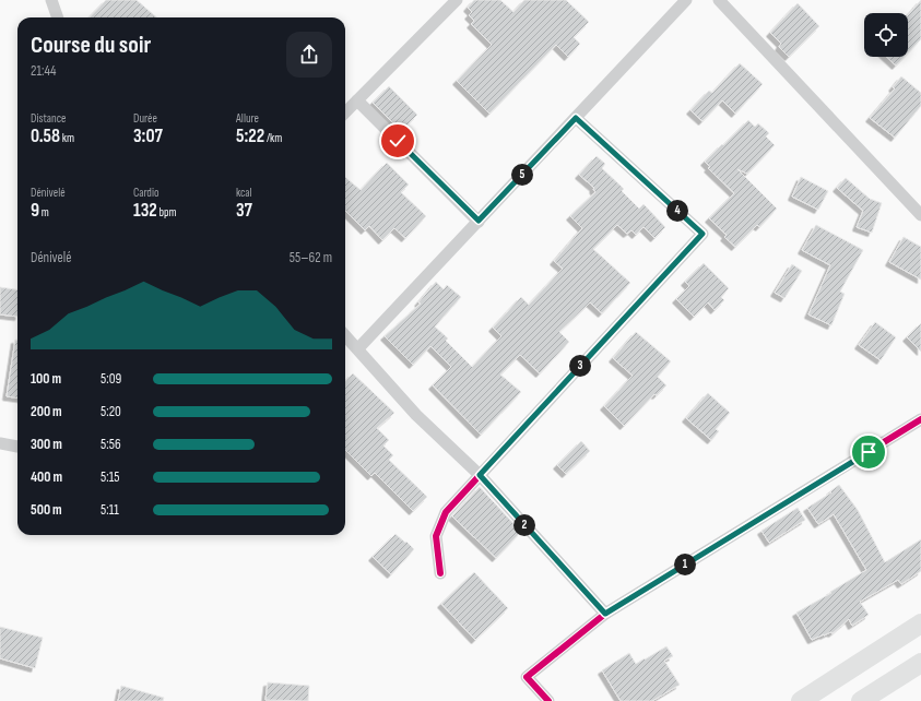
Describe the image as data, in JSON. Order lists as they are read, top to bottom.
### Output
{
  "page": {
    "heading": ["Course du soir", "21:44"],
    "stats": [
      ["Distance", "0.58 km"],
      ["Durée", "3:07"],
      ["Allure", "5:22 /km"],
      ["Dénivelé", "9 m"],
      ["Cardio", "132 bpm"],
      ["kcal", "37"]
    ],
    "pins": [
      "5",
      "4",
      "3",
      "2",
      "1"
    ],
    "chart": ["Dénivelé", "55–62 m"],
    "list": [
      {
        "name": "100 m",
        "note": "5:09"
      },
      {
        "name": "200 m",
        "note": "5:20"
      },
      {
        "name": "300 m",
        "note": "5:56"
      },
      {
        "name": "400 m",
        "note": "5:15"
      },
      {
        "name": "500 m",
        "note": "5:11"
      }
    ]
  }
}
